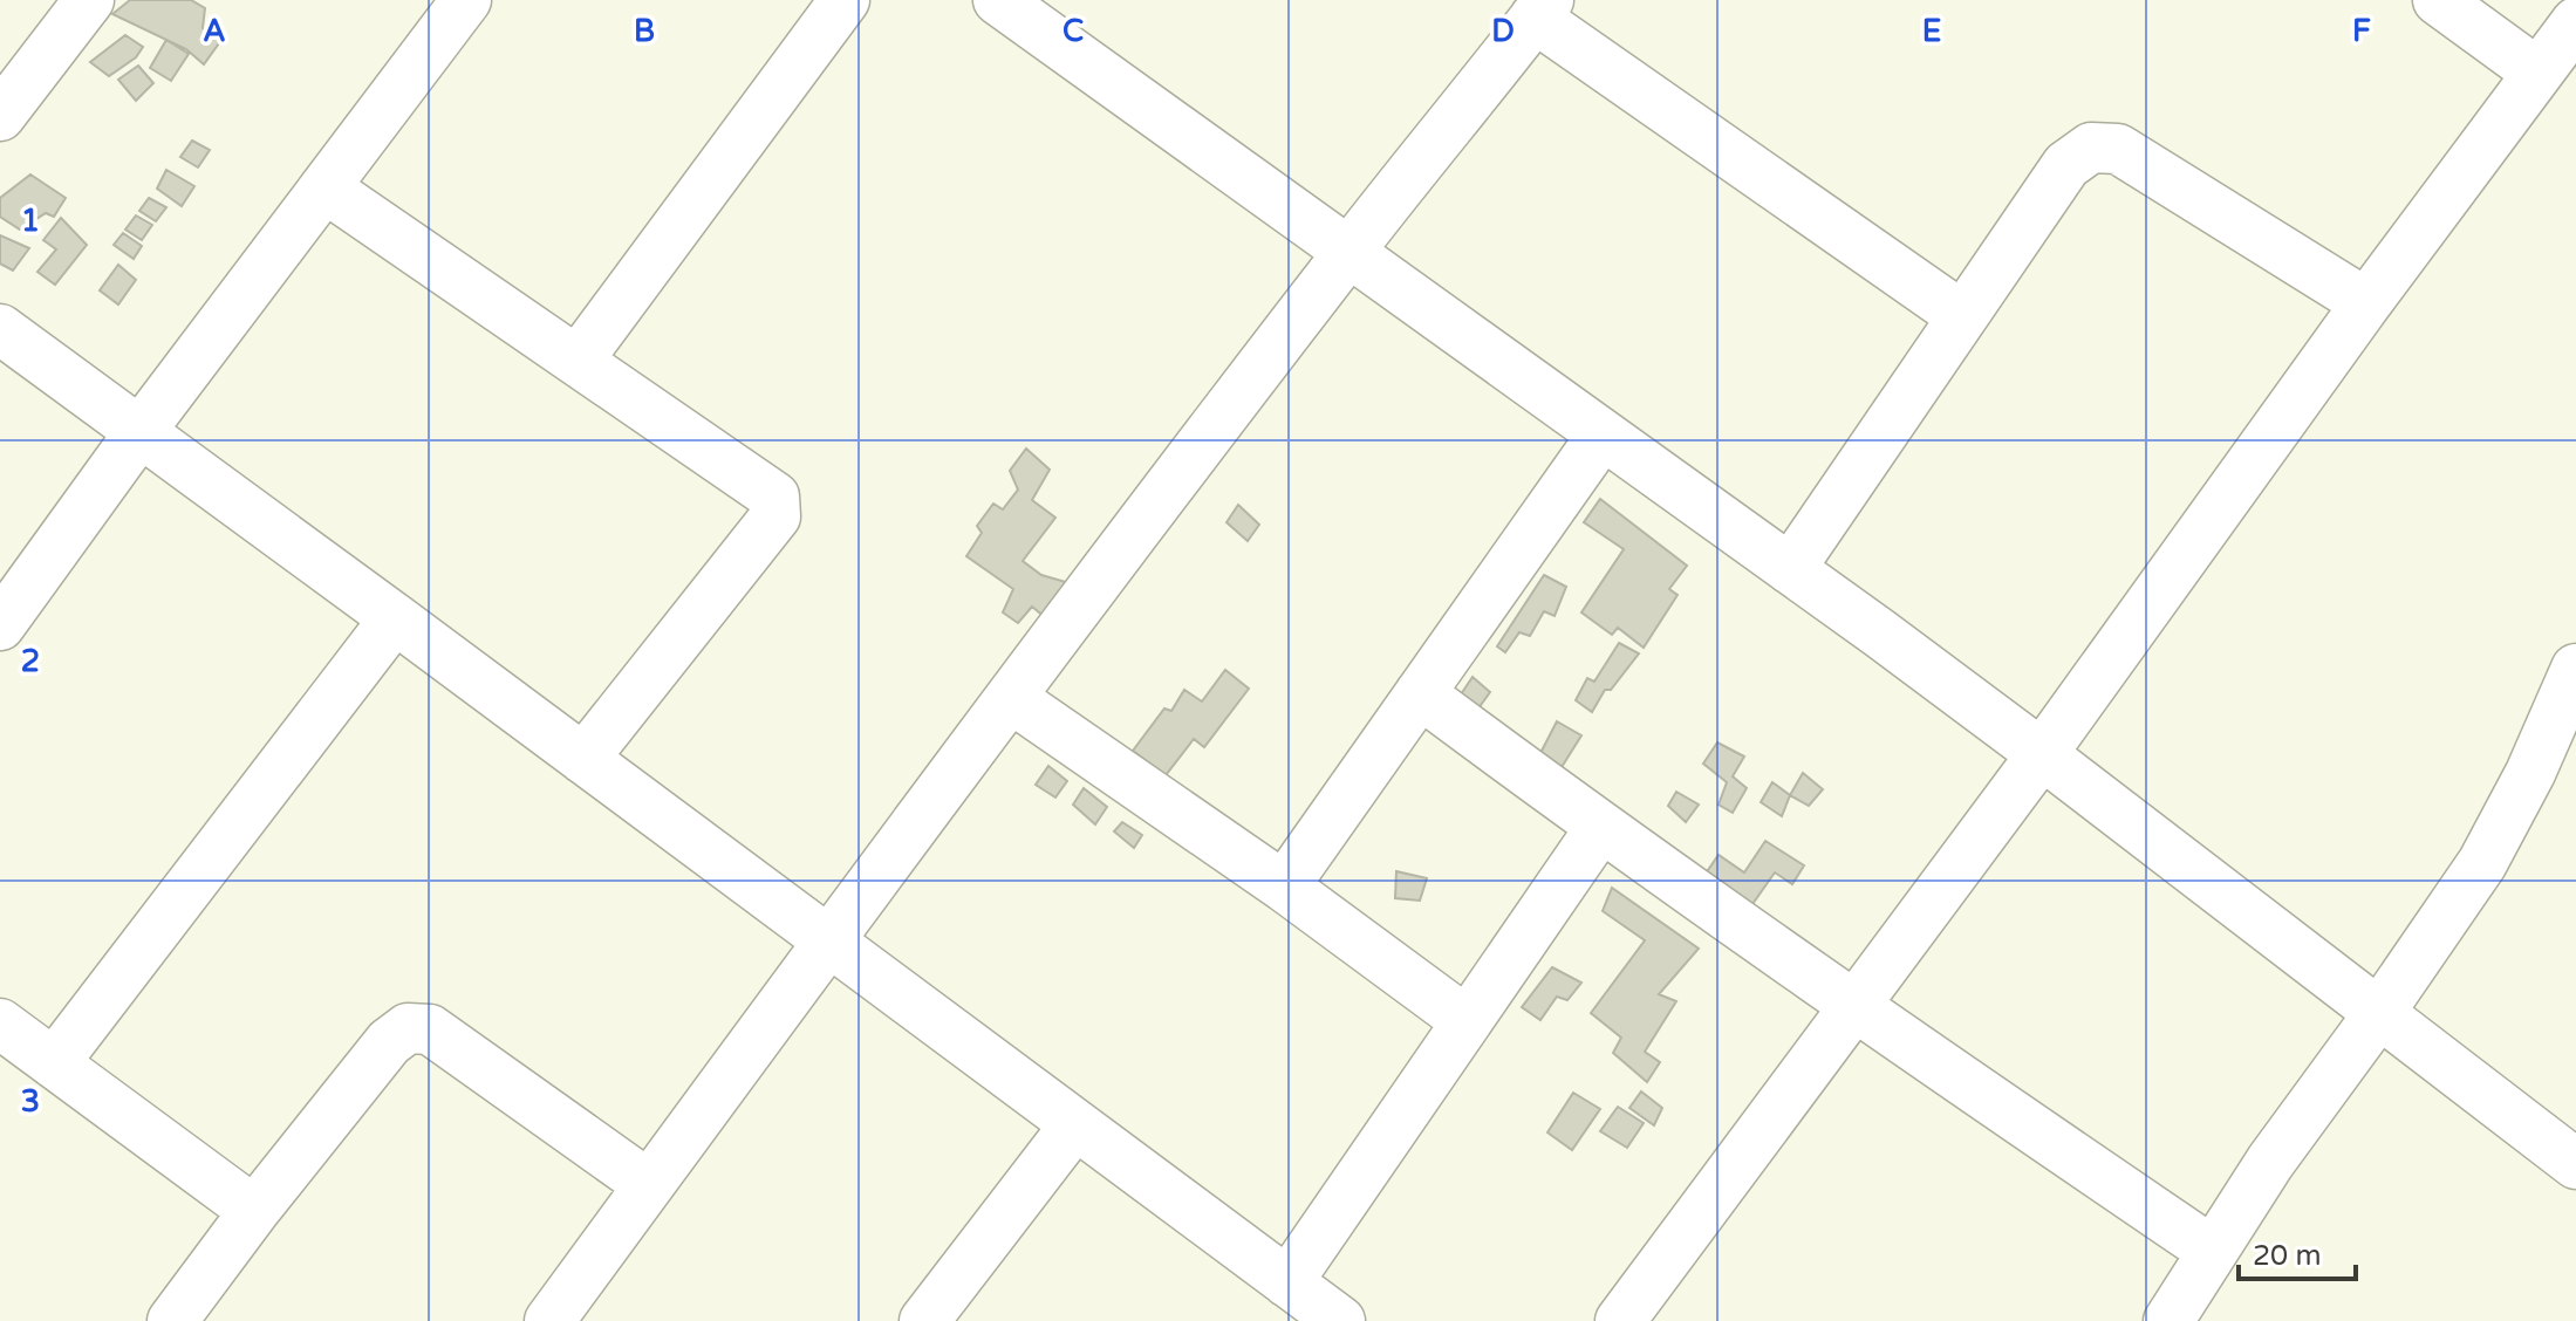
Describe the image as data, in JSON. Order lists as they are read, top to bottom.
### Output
{
  "scale_bar": "20 m",
  "grid": {
    "columns": [
      "A",
      "B",
      "C",
      "D",
      "E",
      "F"
    ],
    "rows": ["1", "2", "3"]
  }
}
